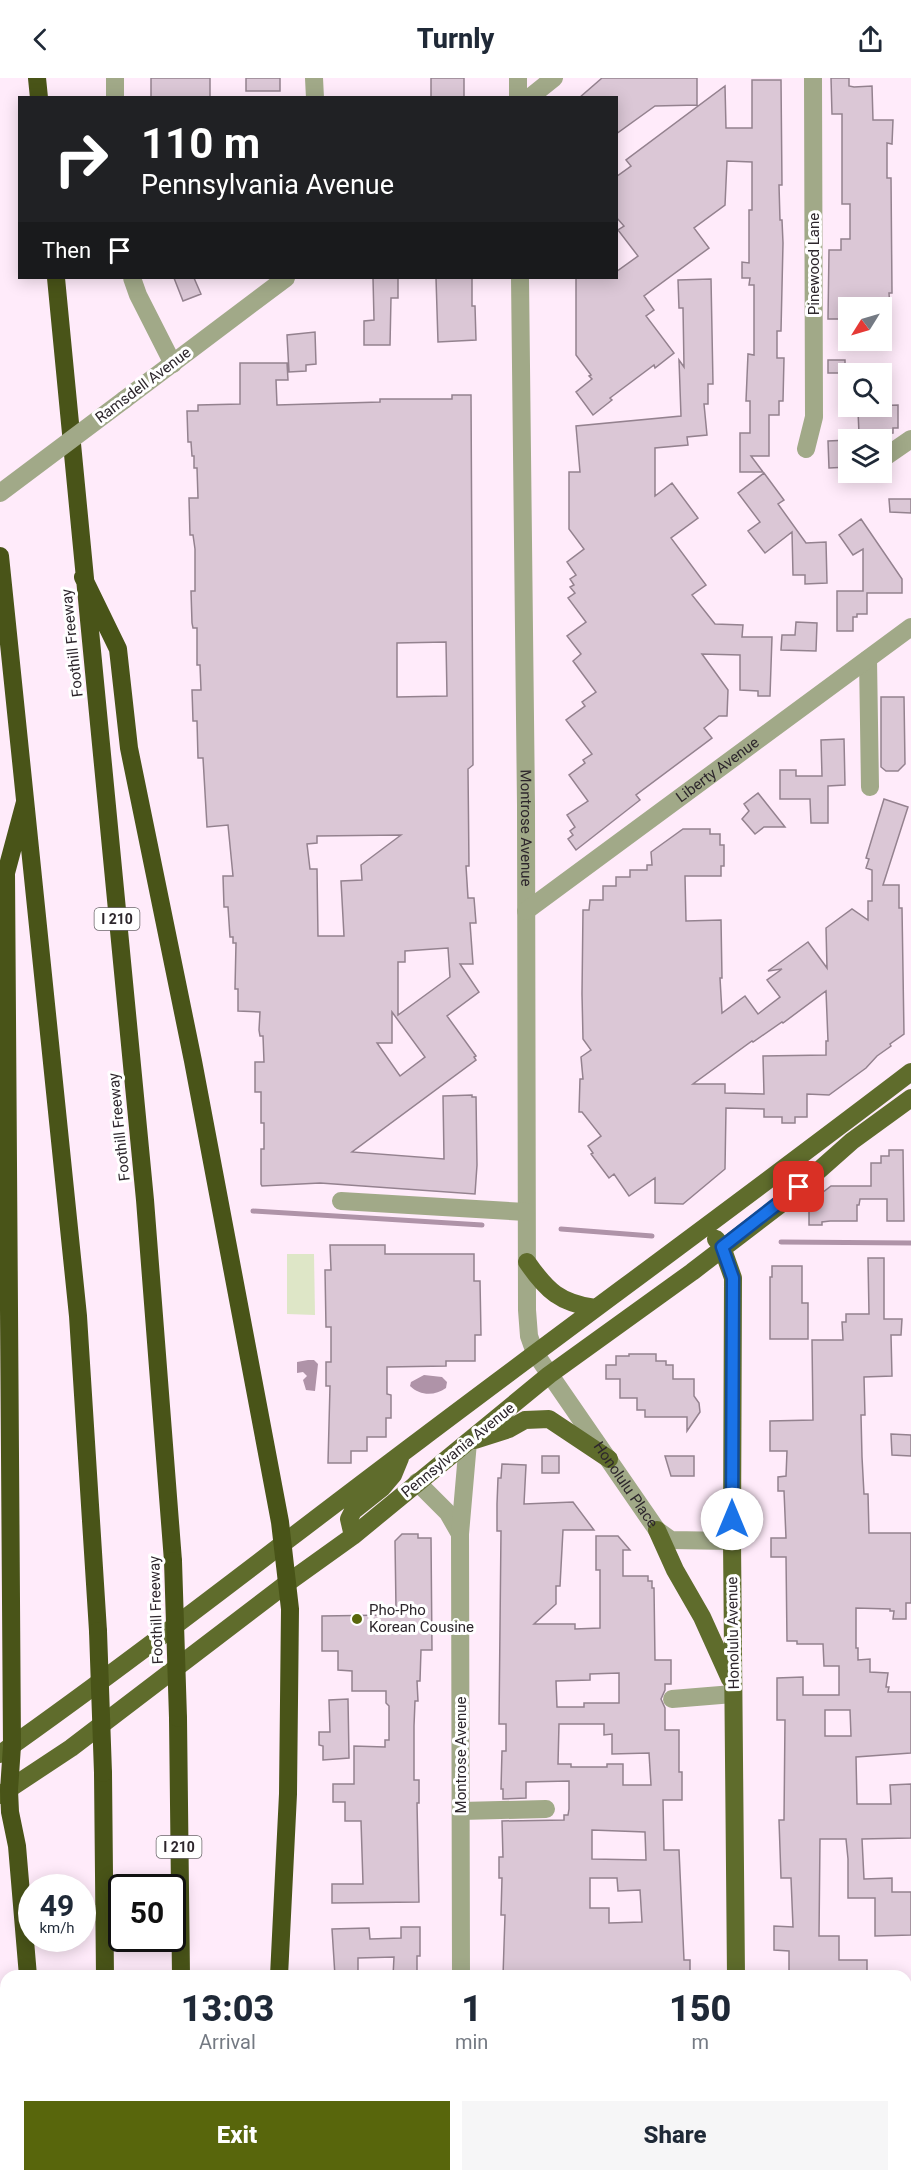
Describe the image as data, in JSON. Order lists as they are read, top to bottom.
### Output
{
  "streets": {
    "highway": ["Foothill Freeway", "I 210"],
    "main road": ["Pennsylvania Avenue", "Honolulu Avenue"],
    "street": [
      "Pinewood Lane",
      "Ramsdell Avenue",
      "Liberty Avenue",
      "Montrose Avenue",
      "Honolulu Place"
    ]
  },
  "crossings": [
    ["Liberty Avenue", "Montrose Avenue"],
    ["Montrose Avenue", "Pennsylvania Avenue"],
    ["Montrose Avenue", "Honolulu Place"],
    ["Pennsylvania Avenue", "Honolulu Place"],
    ["Pennsylvania Avenue", "Honolulu Avenue"],
    ["Honolulu Place", "Honolulu Avenue"]
  ],
  "places": ["Pho-Pho Korean Cousine"],
  "north": "bottom left",
  "page": {
    "header": "Turnly",
    "turn": ["110 m", "Pennsylvania Avenue"],
    "then": "Then",
    "speed": "49 km/h",
    "limit": "50",
    "eta": [
      "13:03",
      "Arrival",
      "1",
      "min",
      "150",
      "m"
    ],
    "buttons": ["Exit", "Share"]
  }
}
